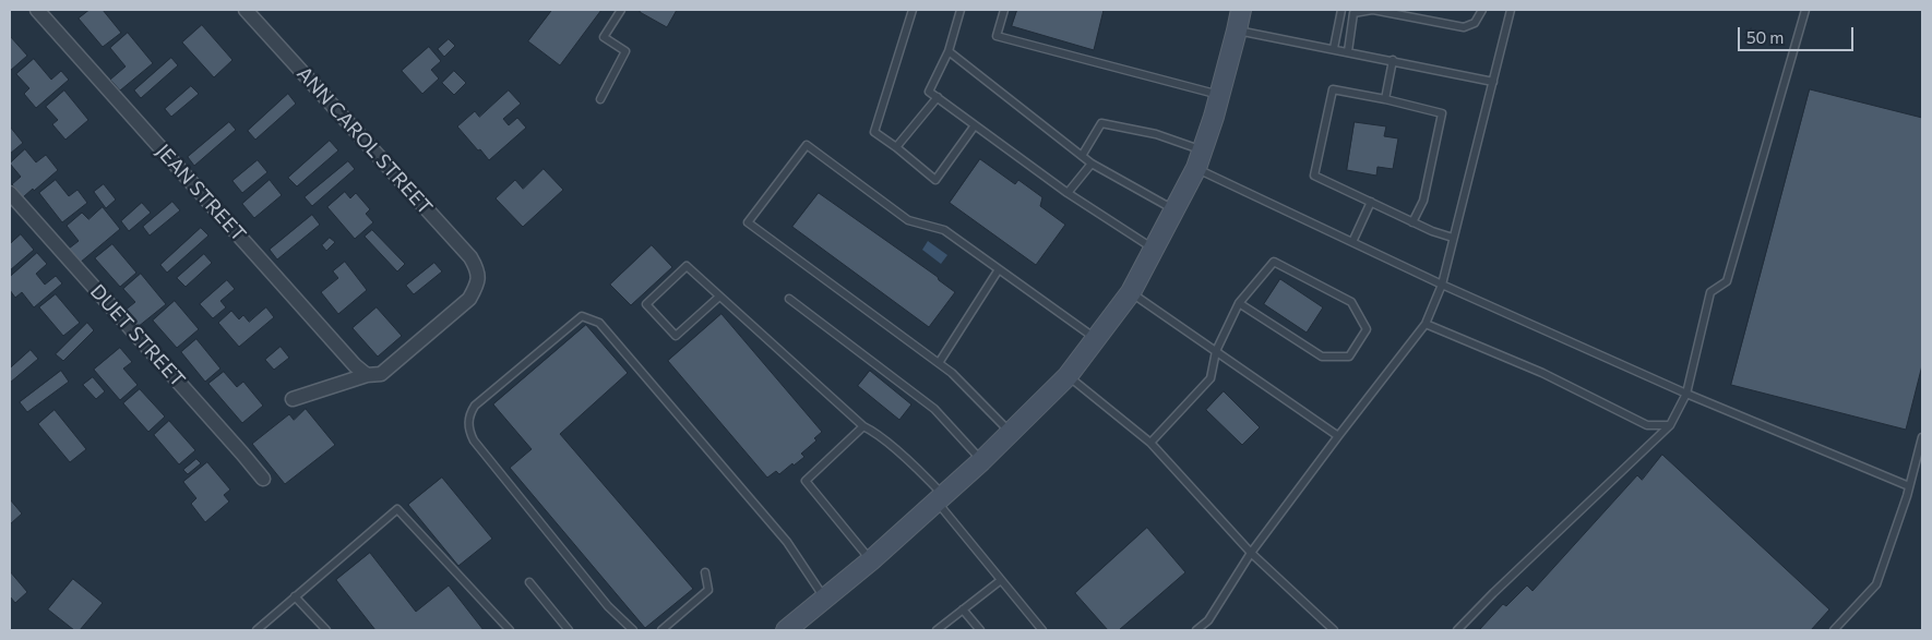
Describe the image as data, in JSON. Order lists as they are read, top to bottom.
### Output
{
  "streets": {
    "street": ["ANN CAROL STREET", "JEAN STREET", "DUET STREET"]
  },
  "crossings": [
    ["ANN CAROL STREET", "JEAN STREET"]
  ],
  "scale_bar": "50 m"
}
